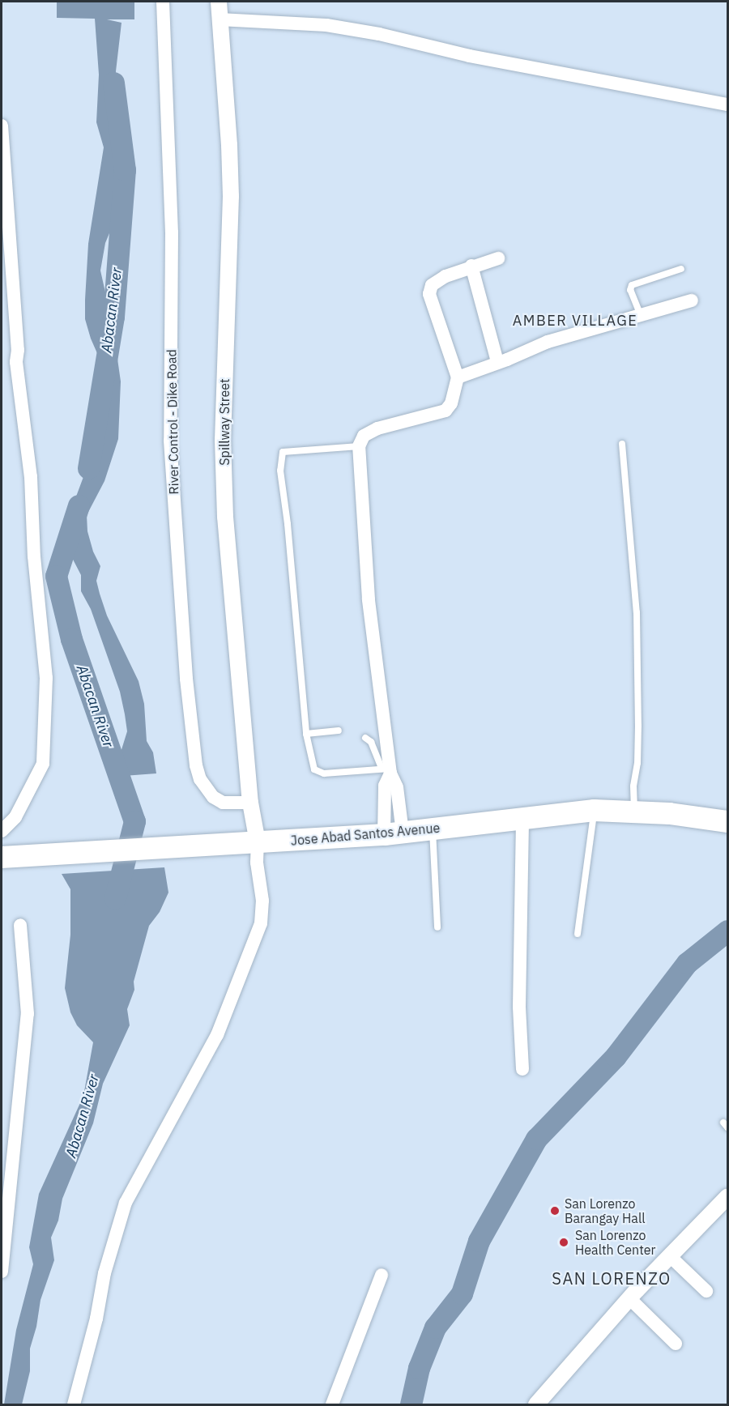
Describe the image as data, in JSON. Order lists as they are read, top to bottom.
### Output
{
  "streets": {
    "highway": ["Jose Abad Santos Avenue"],
    "street": ["River Control - Dike Road", "Spillway Street"]
  },
  "crossings": [
    ["River Control - Dike Road", "Spillway Street"],
    ["Spillway Street", "Jose Abad Santos Avenue"]
  ],
  "districts": ["AMBER VILLAGE", "SAN LORENZO"],
  "water": ["Abacan River"],
  "places": ["San Lorenzo Barangay Hall", "San Lorenzo Health Center"]
}
